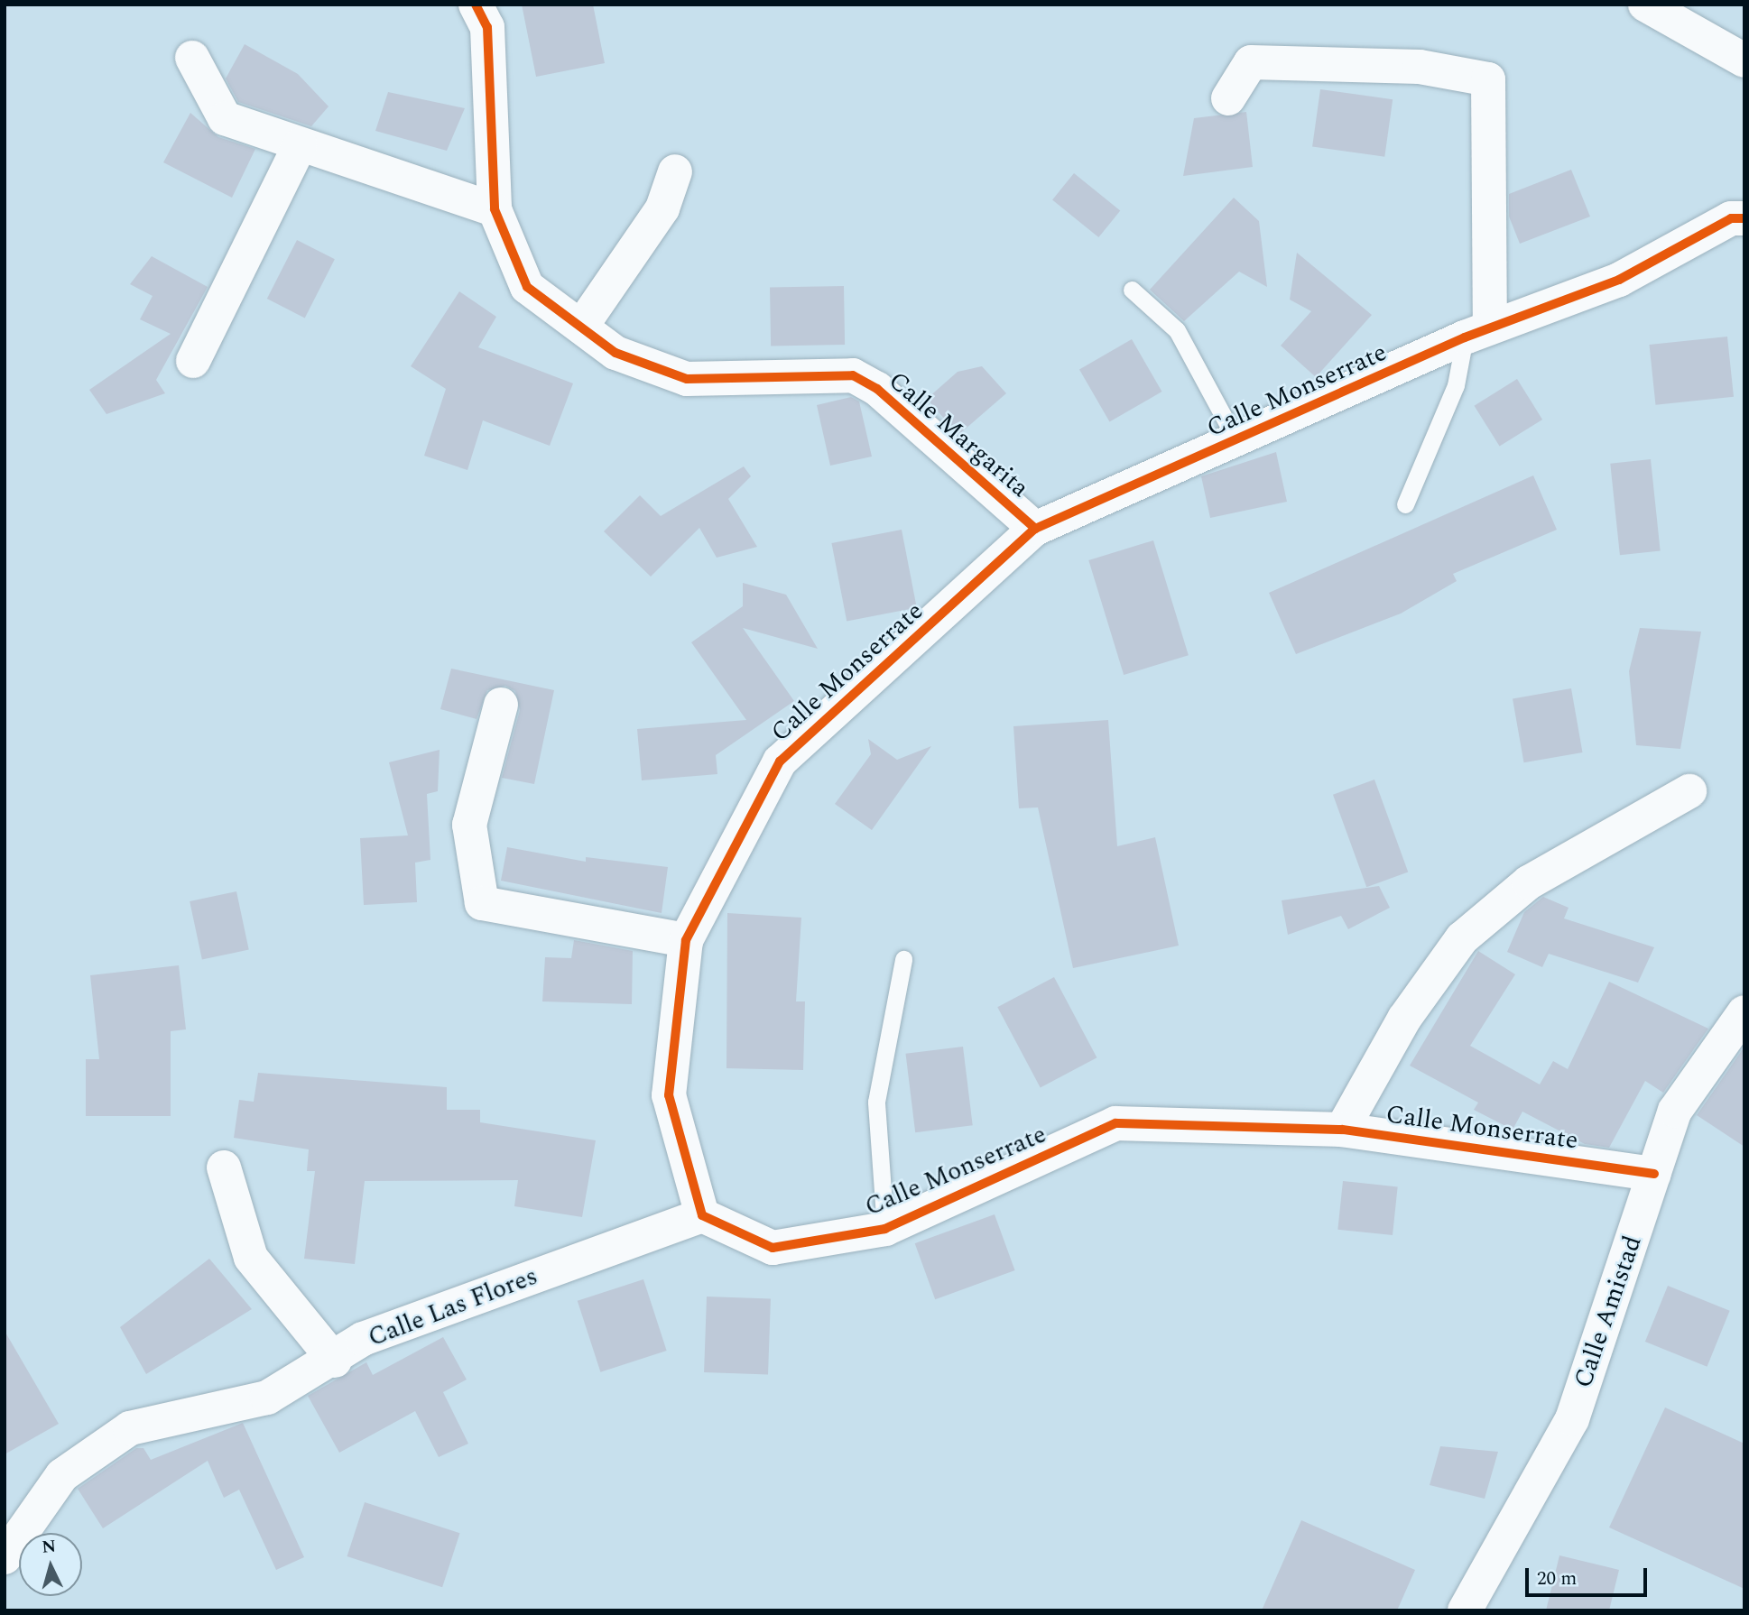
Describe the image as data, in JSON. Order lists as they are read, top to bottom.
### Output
{
  "streets": {
    "main road": [
      "Calle Monserrate",
      "Calle Margarita",
      "Calle Las Flores",
      "Calle Amistad"
    ]
  },
  "crossings": [
    ["Calle Monserrate", "Calle Margarita"],
    ["Calle Monserrate", "Calle Las Flores"],
    ["Calle Monserrate", "Calle Amistad"]
  ],
  "scale_bar": "20 m",
  "north": "top"
}
